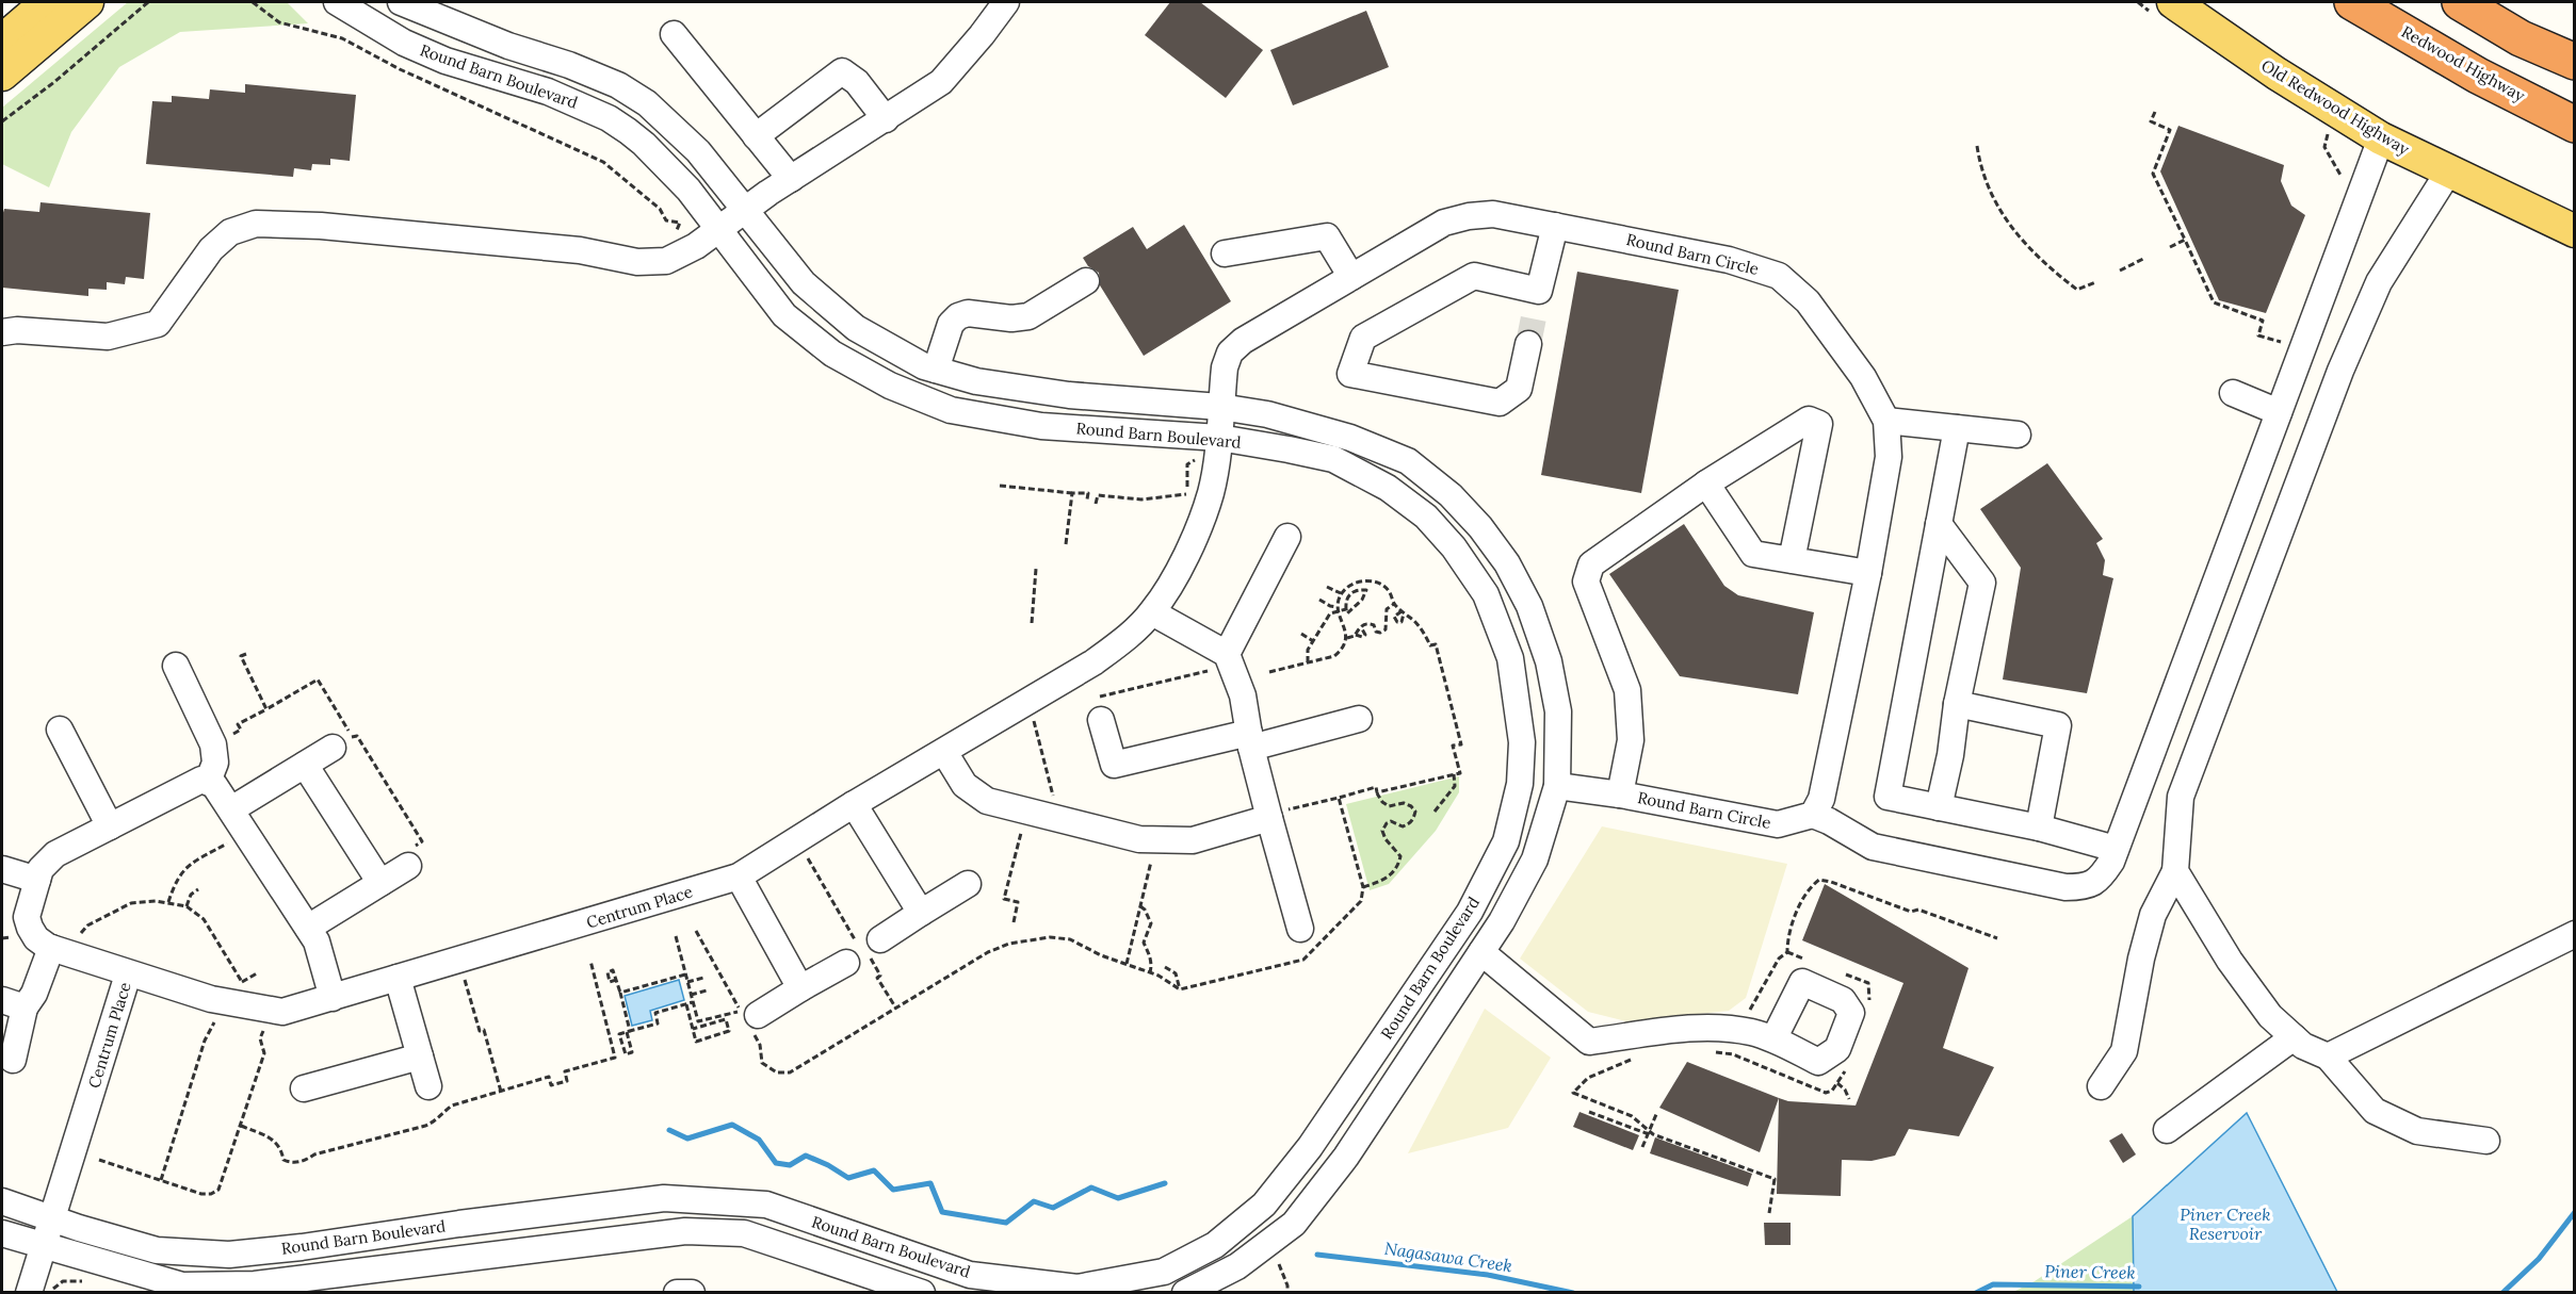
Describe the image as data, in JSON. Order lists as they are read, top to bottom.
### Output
{
  "streets": {
    "highway": ["Redwood Highway"],
    "main road": ["Old Redwood Highway"],
    "street": ["Round Barn Boulevard", "Round Barn Circle", "Centrum Place"]
  },
  "crossings": [
    ["Round Barn Boulevard", "Round Barn Circle"],
    ["Round Barn Boulevard", "Centrum Place"],
    ["Round Barn Circle", "Centrum Place"]
  ],
  "water": ["Piner Creek Reservoir", "Nagasawa Creek", "Piner Creek"]
}
